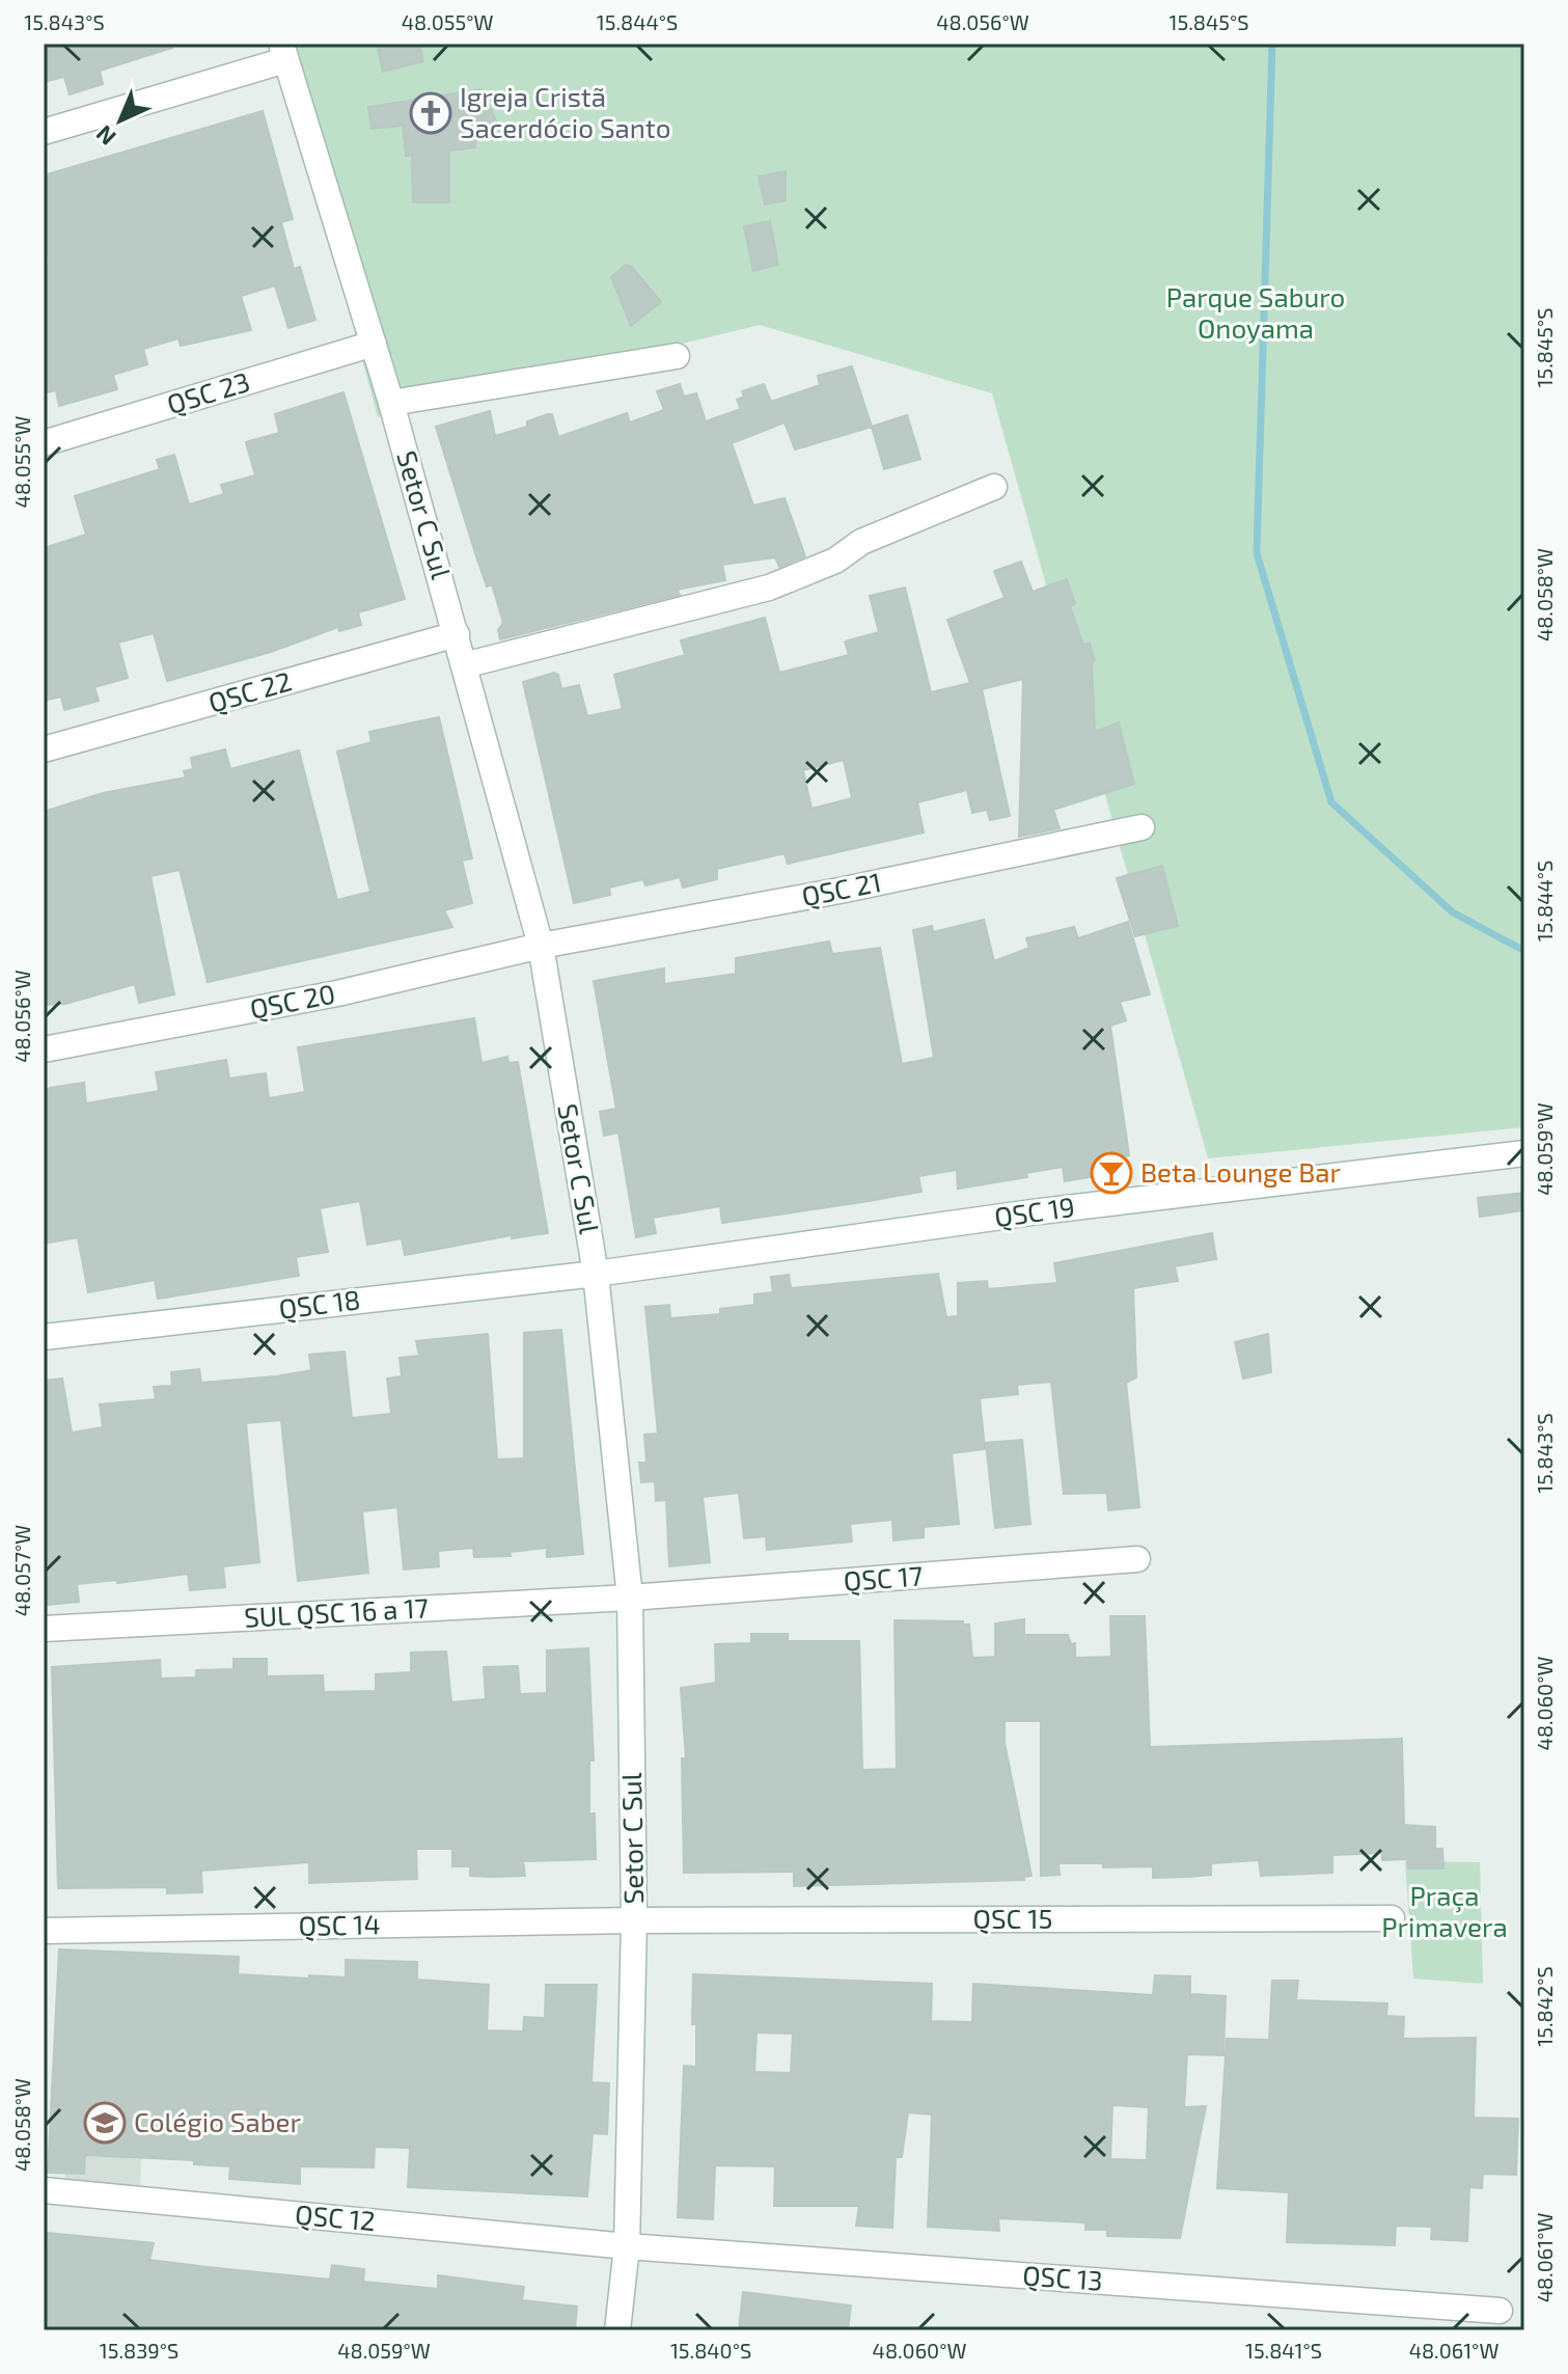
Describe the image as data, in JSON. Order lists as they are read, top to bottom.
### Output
{
  "streets": {
    "street": [
      "QSC 23",
      "Setor C Sul",
      "QSC 22",
      "QSC 21",
      "QSC 20",
      "QSC 19",
      "QSC 18",
      "QSC 17",
      "SUL QSC 16 a 17",
      "QSC 15",
      "QSC 14",
      "QSC 12",
      "QSC 13"
    ]
  },
  "crossings": [
    ["QSC 23", "Setor C Sul"],
    ["Setor C Sul", "QSC 22"],
    ["Setor C Sul", "QSC 21"],
    ["Setor C Sul", "QSC 20"],
    ["Setor C Sul", "QSC 19"],
    ["Setor C Sul", "QSC 18"],
    ["Setor C Sul", "QSC 17"],
    ["Setor C Sul", "SUL QSC 16 a 17"],
    ["Setor C Sul", "QSC 15"],
    ["Setor C Sul", "QSC 14"],
    ["Setor C Sul", "QSC 12"],
    ["Setor C Sul", "QSC 13"],
    ["QSC 21", "QSC 20"],
    ["QSC 19", "QSC 18"],
    ["QSC 17", "SUL QSC 16 a 17"],
    ["QSC 15", "QSC 14"],
    ["QSC 12", "QSC 13"]
  ],
  "parks": ["Parque Saburo Onoyama", "Praça Primavera"],
  "places": {
    "church": ["Igreja Cristã Sacerdócio Santo"],
    "bar": ["Beta Lounge Bar"],
    "school or university": ["Colégio Saber"]
  },
  "north": "bottom left",
  "coordinates": [
    "15.843°S",
    "48.055°W",
    "15.844°S",
    "48.056°W",
    "15.845°S",
    "48.058°W",
    "48.059°W",
    "48.057°W",
    "48.060°W",
    "15.842°S",
    "48.061°W",
    "15.839°S",
    "15.840°S",
    "15.841°S"
  ]
}
